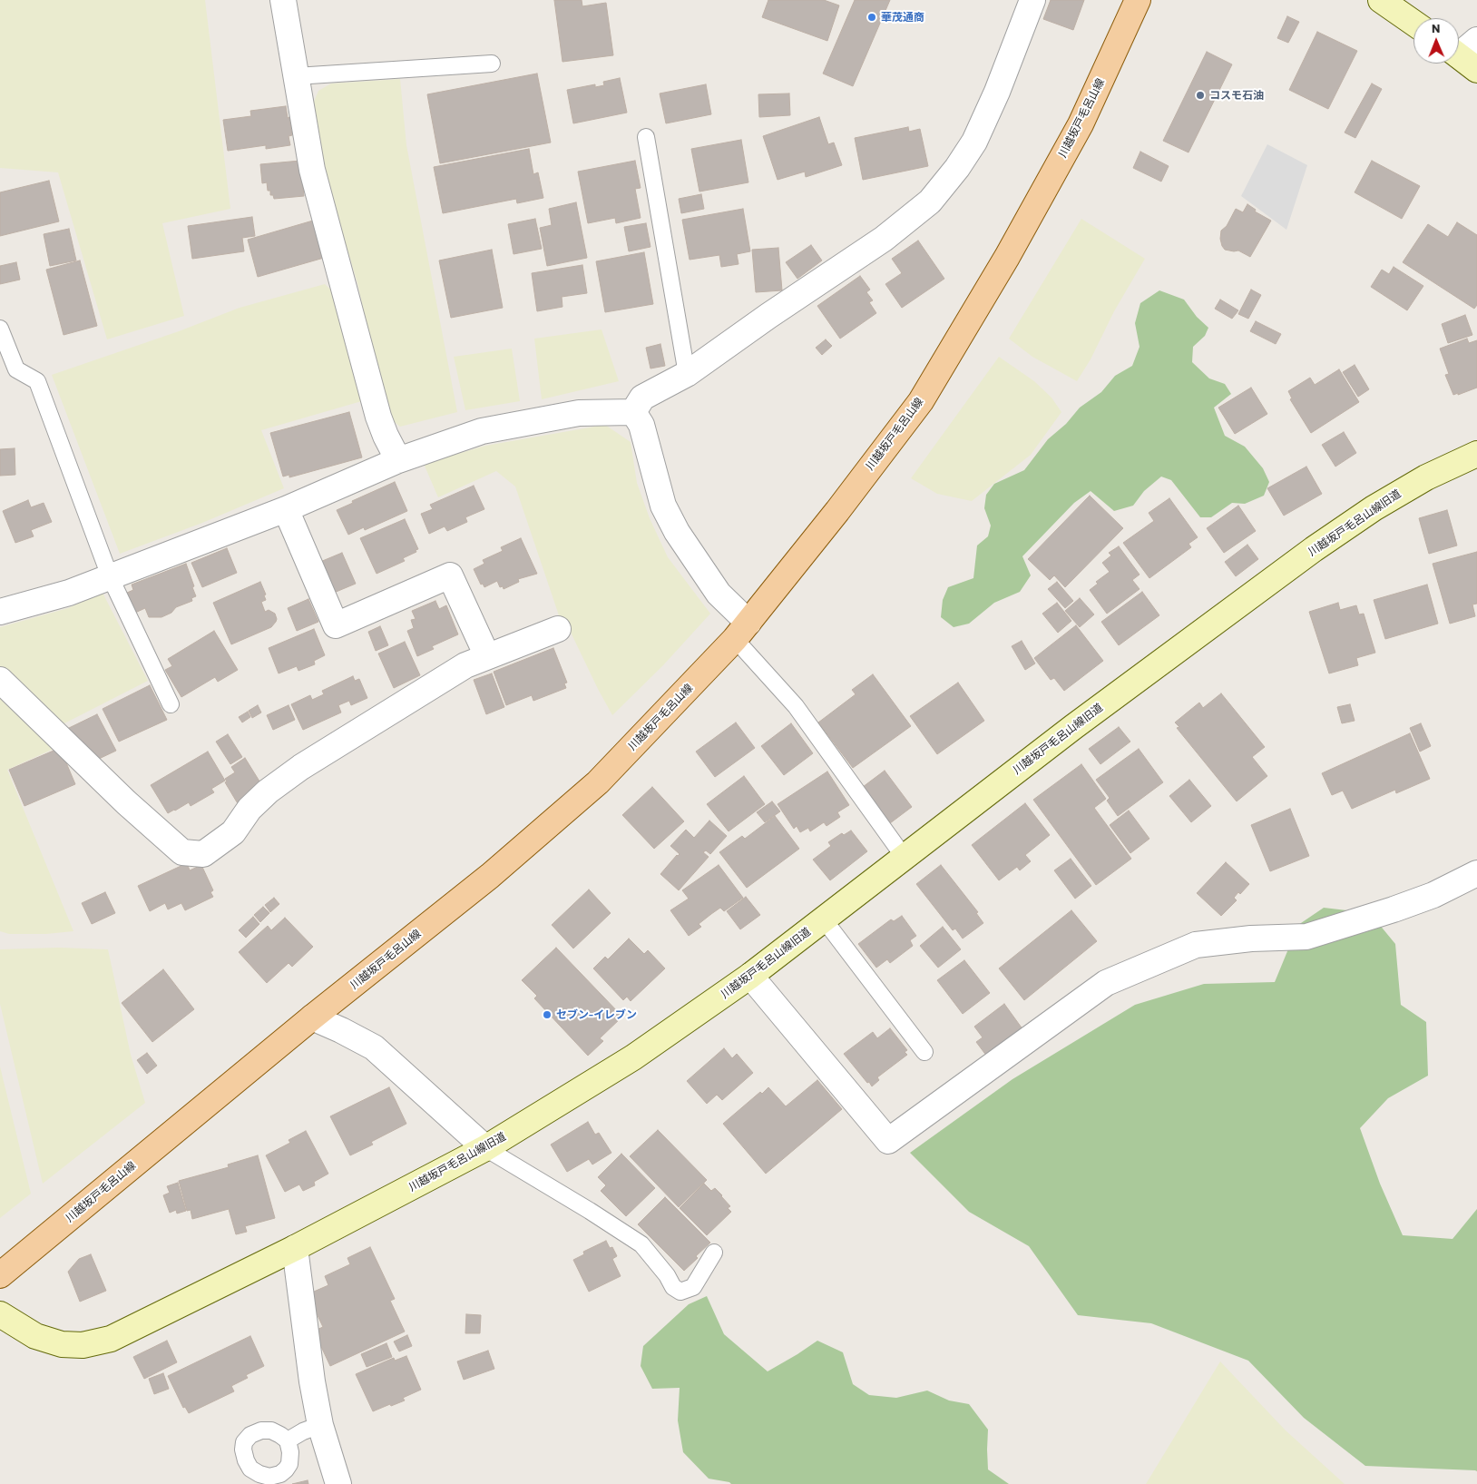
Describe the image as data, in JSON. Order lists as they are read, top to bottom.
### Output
{
  "streets": {
    "main road": ["川越坂戸毛呂山線"],
    "street": ["川越坂戸毛呂山線旧道"]
  },
  "places": ["華茂通商", "コスモ石油", "セブン-イレブン"],
  "north": "top"
}
